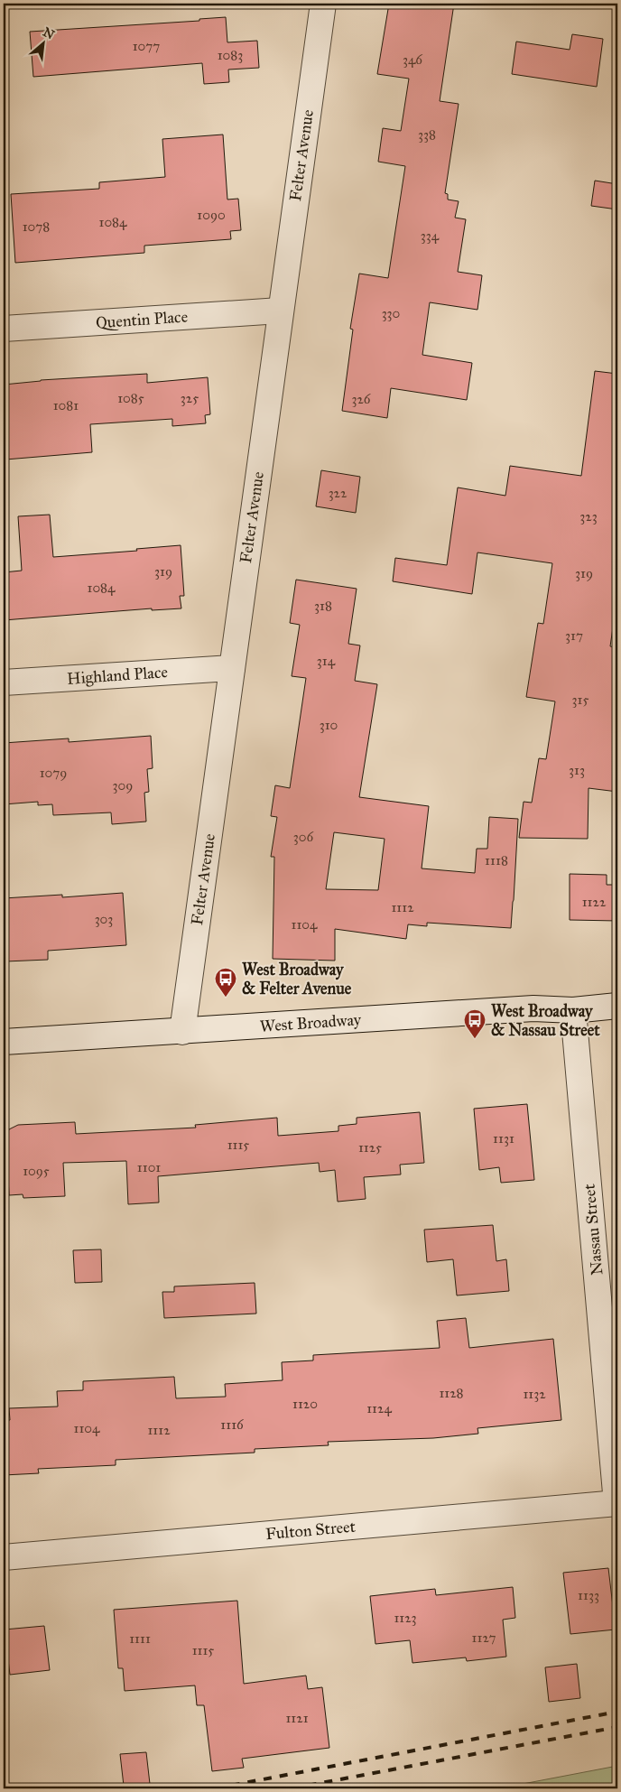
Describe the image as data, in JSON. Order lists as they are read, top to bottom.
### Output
{
  "streets": {
    "street": [
      "Felter Avenue",
      "Quentin Place",
      "Highland Place",
      "West Broadway",
      "Nassau Street",
      "Fulton Street"
    ]
  },
  "crossings": [
    ["Felter Avenue", "Quentin Place"],
    ["Felter Avenue", "Highland Place"],
    ["Felter Avenue", "West Broadway"],
    ["West Broadway", "Nassau Street"],
    ["Nassau Street", "Fulton Street"]
  ],
  "places": {
    "bus stop": ["West Broadway & Felter Avenue", "West Broadway & Nassau Street"]
  },
  "house_numbers": [
    "1077",
    "1083",
    "346",
    "338",
    "1090",
    "1084",
    "1078",
    "334",
    "330",
    "1085",
    "325",
    "326",
    "1081",
    "322",
    "323",
    "319",
    "319",
    "1084",
    "318",
    "317",
    "314",
    "315",
    "310",
    "313",
    "1079",
    "309",
    "306",
    "1118",
    "1122",
    "1112",
    "303",
    "1104",
    "1131",
    "1115",
    "1125",
    "1101",
    "1095",
    "1128",
    "1132",
    "1120",
    "1124",
    "1116",
    "1104",
    "1112",
    "1133",
    "1123",
    "1127",
    "1111",
    "1115",
    "1121"
  ],
  "north": "top right"
}
